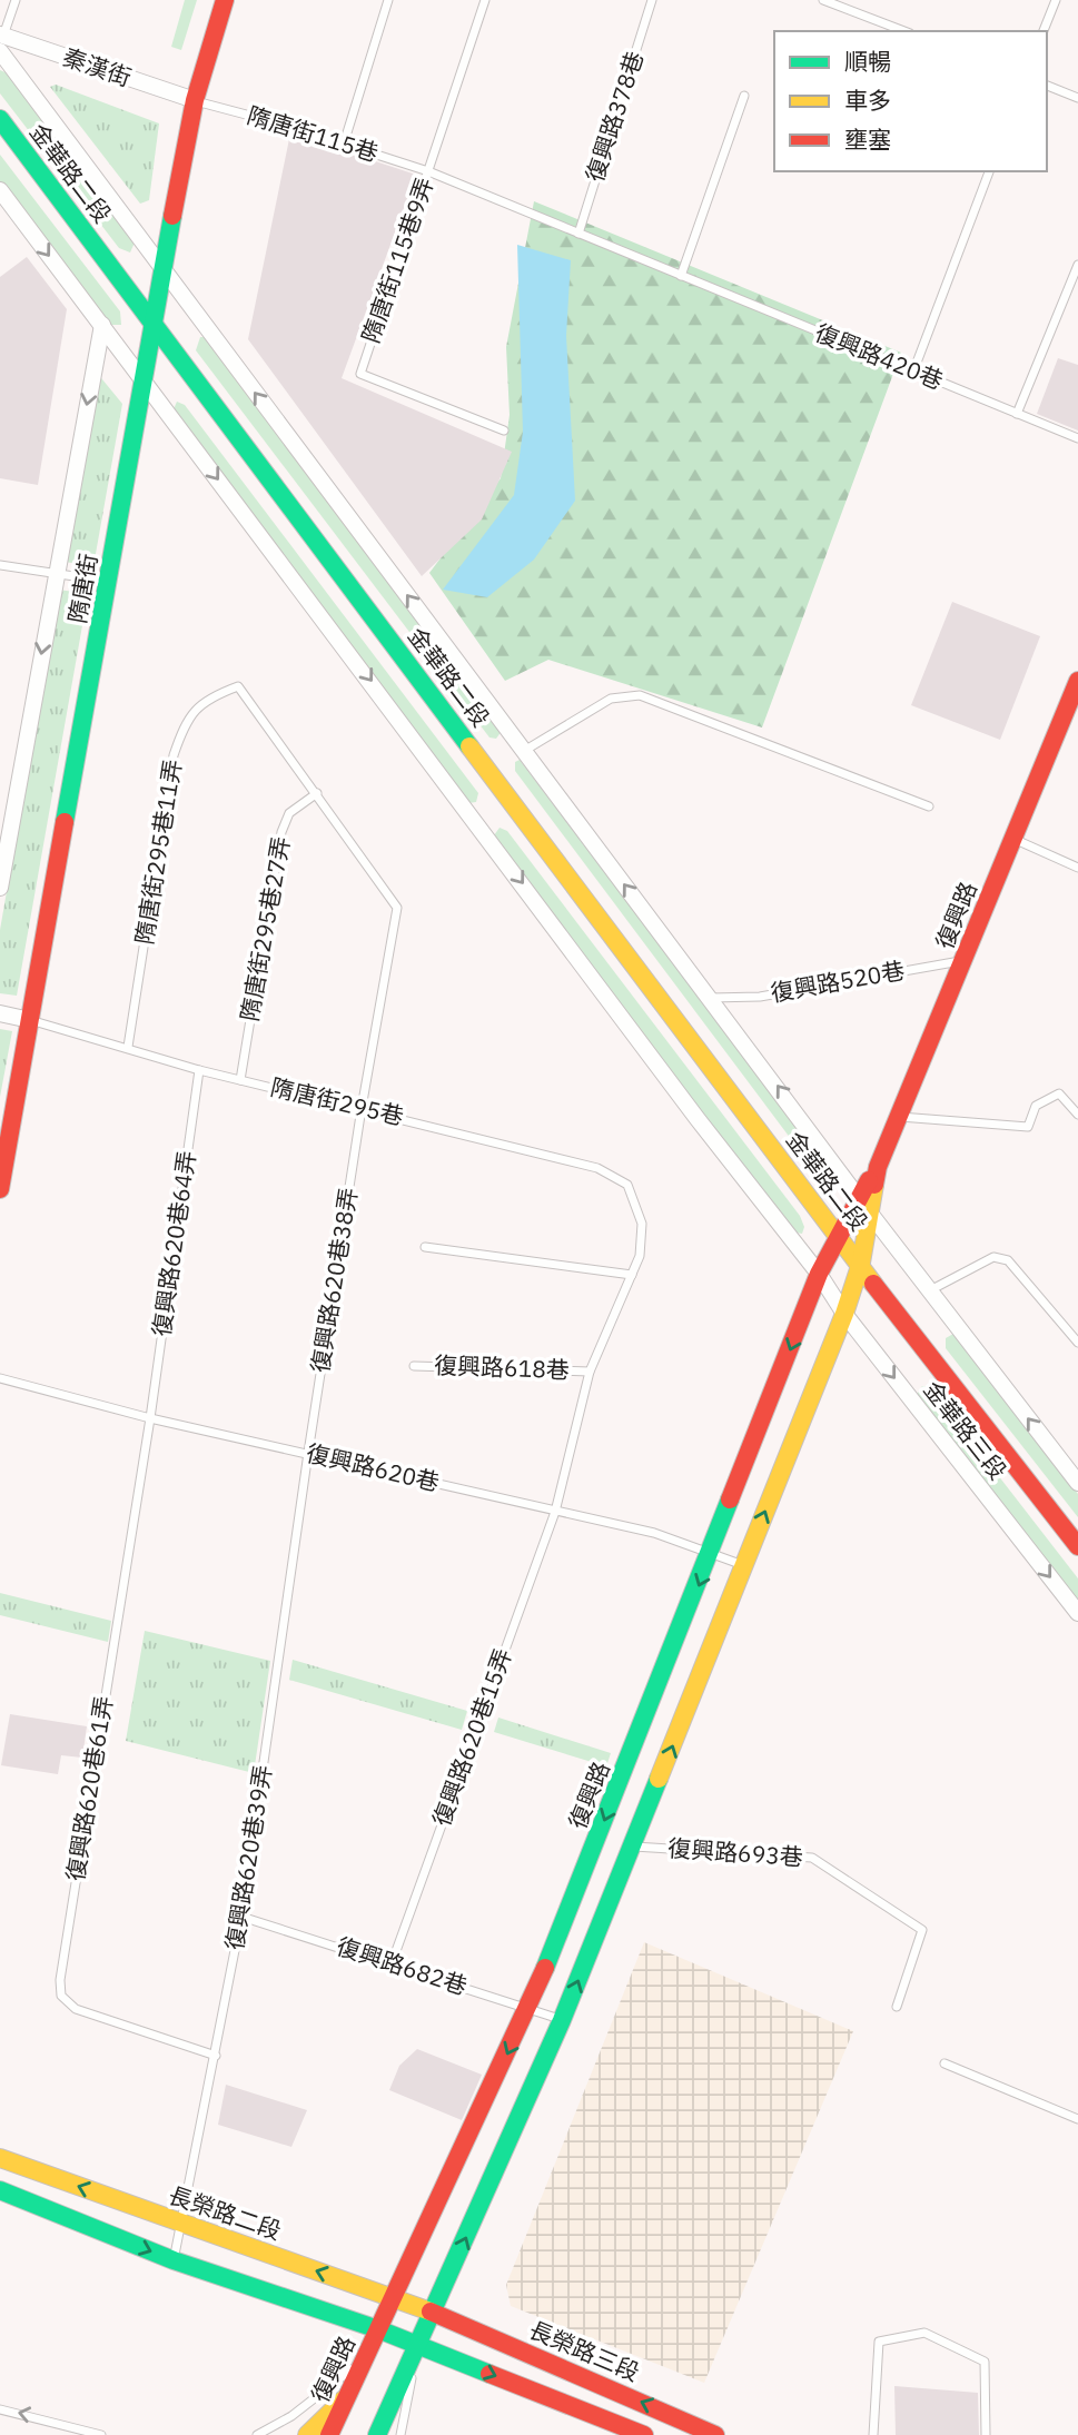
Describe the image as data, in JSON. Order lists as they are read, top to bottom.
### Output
{
  "streets": {
    "main road": [
      "金華路二段",
      "隋唐街",
      "復興路",
      "金華路三段",
      "長榮路二段",
      "長榮路三段"
    ],
    "street": ["秦漢街"],
    "lane": [
      "復興路378巷",
      "隋唐街115巷",
      "隋唐街115巷9弄",
      "復興路420巷",
      "隋唐街295巷11弄",
      "隋唐街295巷27弄",
      "復興路520巷",
      "隋唐街295巷",
      "復興路620巷64弄",
      "復興路620巷38弄",
      "復興路618巷",
      "復興路620巷",
      "復興路620巷15弄",
      "復興路620巷61弄",
      "復興路693巷",
      "復興路620巷39弄",
      "復興路682巷"
    ]
  },
  "crossings": [
    ["秦漢街", "隋唐街115巷"],
    ["秦漢街", "金華路二段"],
    ["秦漢街", "隋唐街"],
    ["復興路378巷", "復興路420巷"],
    ["隋唐街115巷", "隋唐街115巷9弄"],
    ["隋唐街115巷", "復興路420巷"],
    ["隋唐街115巷", "隋唐街"],
    ["金華路二段", "隋唐街"],
    ["金華路二段", "復興路"],
    ["金華路二段", "復興路520巷"],
    ["金華路二段", "金華路三段"],
    ["隋唐街115巷9弄", "復興路420巷"],
    ["隋唐街", "隋唐街295巷"],
    ["隋唐街295巷11弄", "隋唐街295巷27弄"],
    ["隋唐街295巷11弄", "隋唐街295巷"],
    ["隋唐街295巷11弄", "復興路620巷38弄"],
    ["復興路", "復興路520巷"],
    ["復興路", "金華路三段"],
    ["復興路", "復興路620巷"],
    ["復興路", "復興路693巷"],
    ["復興路", "復興路682巷"],
    ["復興路", "長榮路二段"],
    ["復興路", "長榮路三段"],
    ["隋唐街295巷27弄", "隋唐街295巷"],
    ["隋唐街295巷27弄", "復興路620巷38弄"],
    ["隋唐街295巷", "復興路620巷64弄"],
    ["隋唐街295巷", "復興路620巷38弄"],
    ["隋唐街295巷", "復興路620巷15弄"],
    ["復興路620巷64弄", "復興路620巷"],
    ["復興路620巷64弄", "復興路620巷61弄"],
    ["復興路620巷38弄", "復興路620巷"],
    ["復興路620巷38弄", "復興路620巷39弄"],
    ["復興路618巷", "復興路620巷15弄"],
    ["復興路620巷", "復興路620巷15弄"],
    ["復興路620巷", "復興路620巷61弄"],
    ["復興路620巷", "復興路620巷39弄"],
    ["復興路620巷15弄", "復興路682巷"],
    ["復興路620巷61弄", "復興路620巷39弄"],
    ["復興路620巷39弄", "復興路682巷"],
    ["復興路620巷39弄", "長榮路二段"],
    ["長榮路二段", "長榮路三段"]
  ],
  "legend": ["順暢", "車多", "壅塞"]
}
